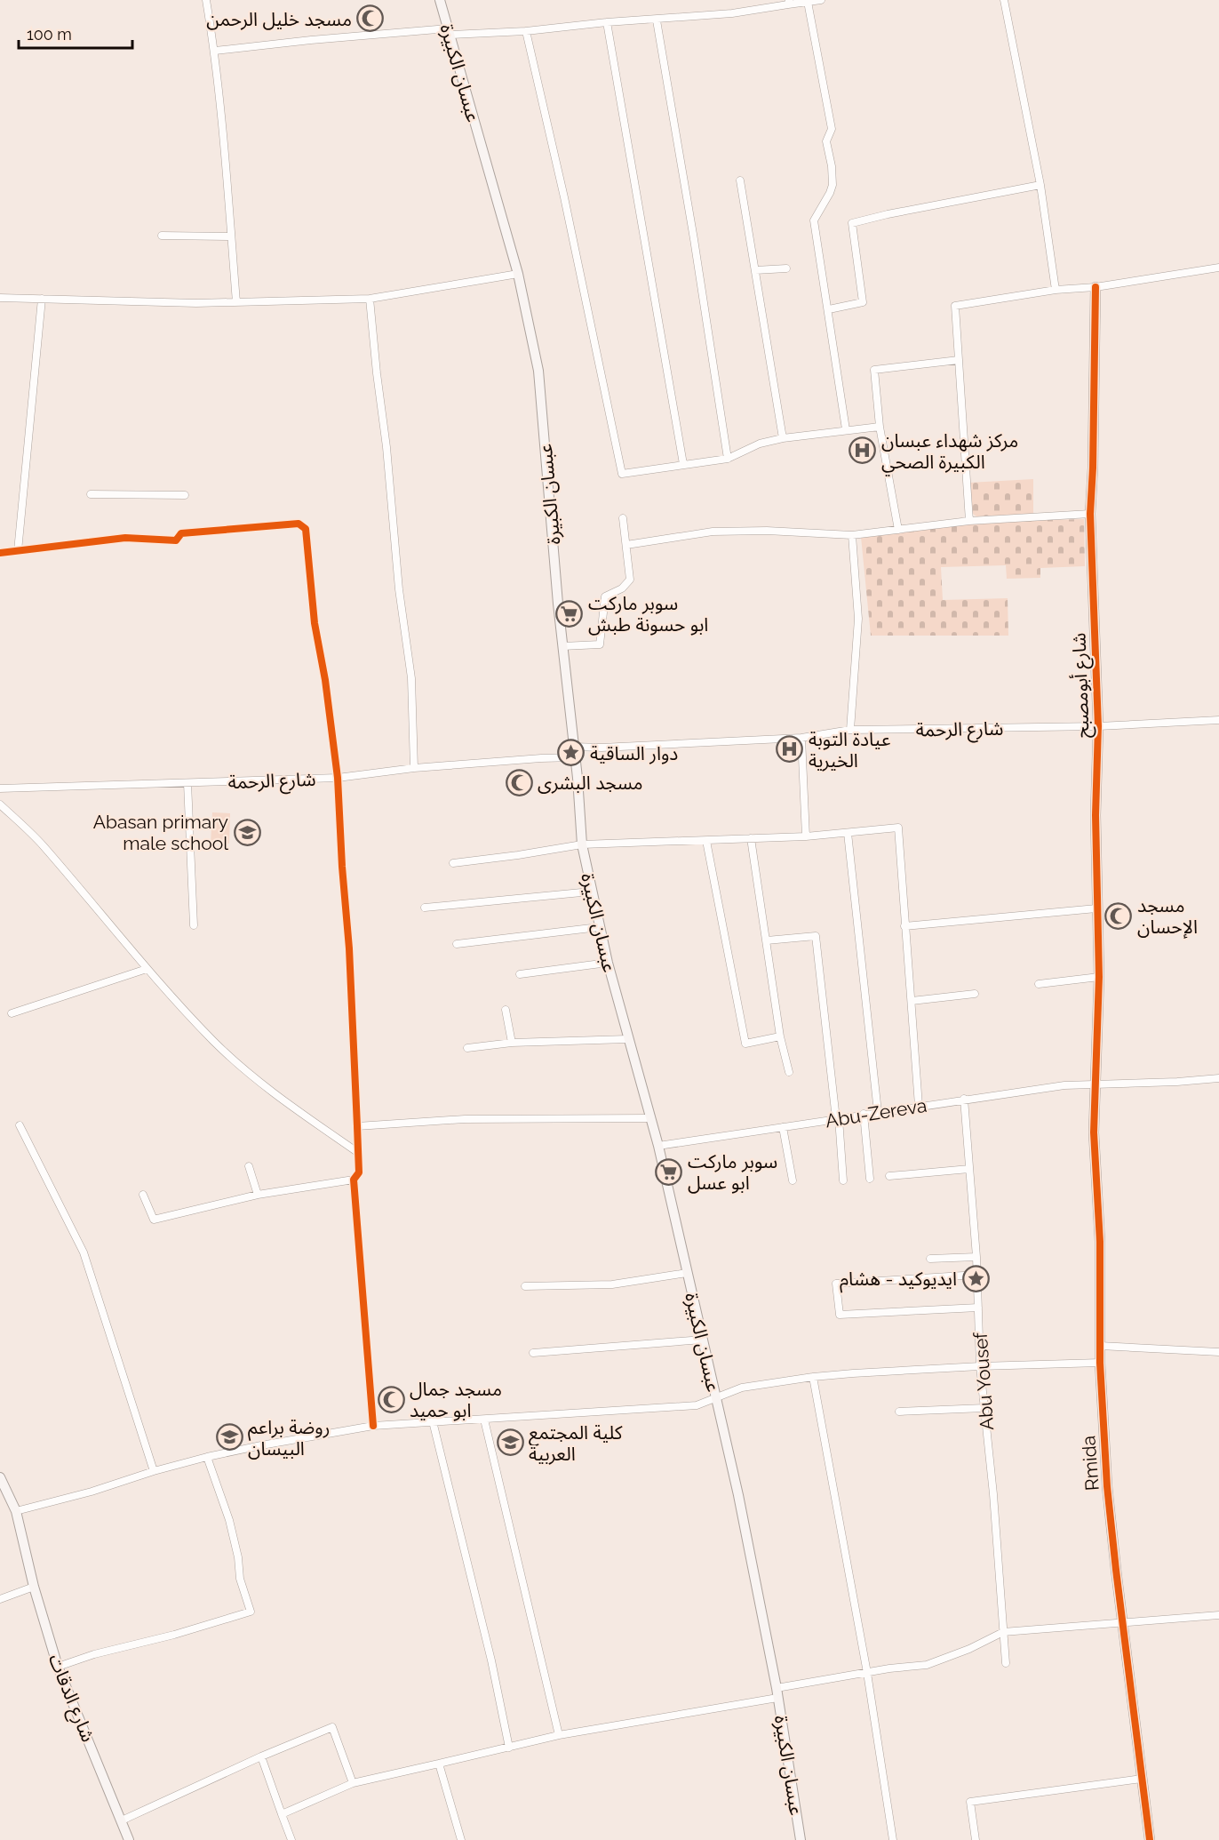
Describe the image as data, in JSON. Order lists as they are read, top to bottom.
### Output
{
  "streets": {
    "street": [
      "عبسان الكبيرة",
      "شارع أبومصبح",
      "شارع الرحمة",
      "Abu-Zereva",
      "Abu Yousef",
      "Rmida",
      "شارع الدقات"
    ]
  },
  "crossings": [
    ["عبسان الكبيرة", "شارع الرحمة"],
    ["عبسان الكبيرة", "Abu-Zereva"],
    ["شارع أبومصبح", "شارع الرحمة"],
    ["شارع أبومصبح", "Abu-Zereva"],
    ["شارع أبومصبح", "Rmida"],
    ["Abu-Zereva", "Abu Yousef"],
    ["Abu-Zereva", "Rmida"]
  ],
  "places": {
    "mosque": [
      "مسجد خليل الرحمن",
      "مسجد البشرى",
      "مسجد الإحسان",
      "مسجد جمال ابو حميد"
    ],
    "hospital": ["مركز شهداء عبسان الكبيرة الصحي", "عيادة التوبة الخيرية"],
    "supermarket": ["سوبر ماركت ابو حسونة طبش", "سوبر ماركت ابو عسل"],
    "place": ["دوار الساقية", "ايديوكيد - هشام"],
    "school or university": ["Abasan primary male school", "روضة براعم البيسان", "كلية المجتمع العربية"]
  },
  "scale_bar": "100 m"
}
